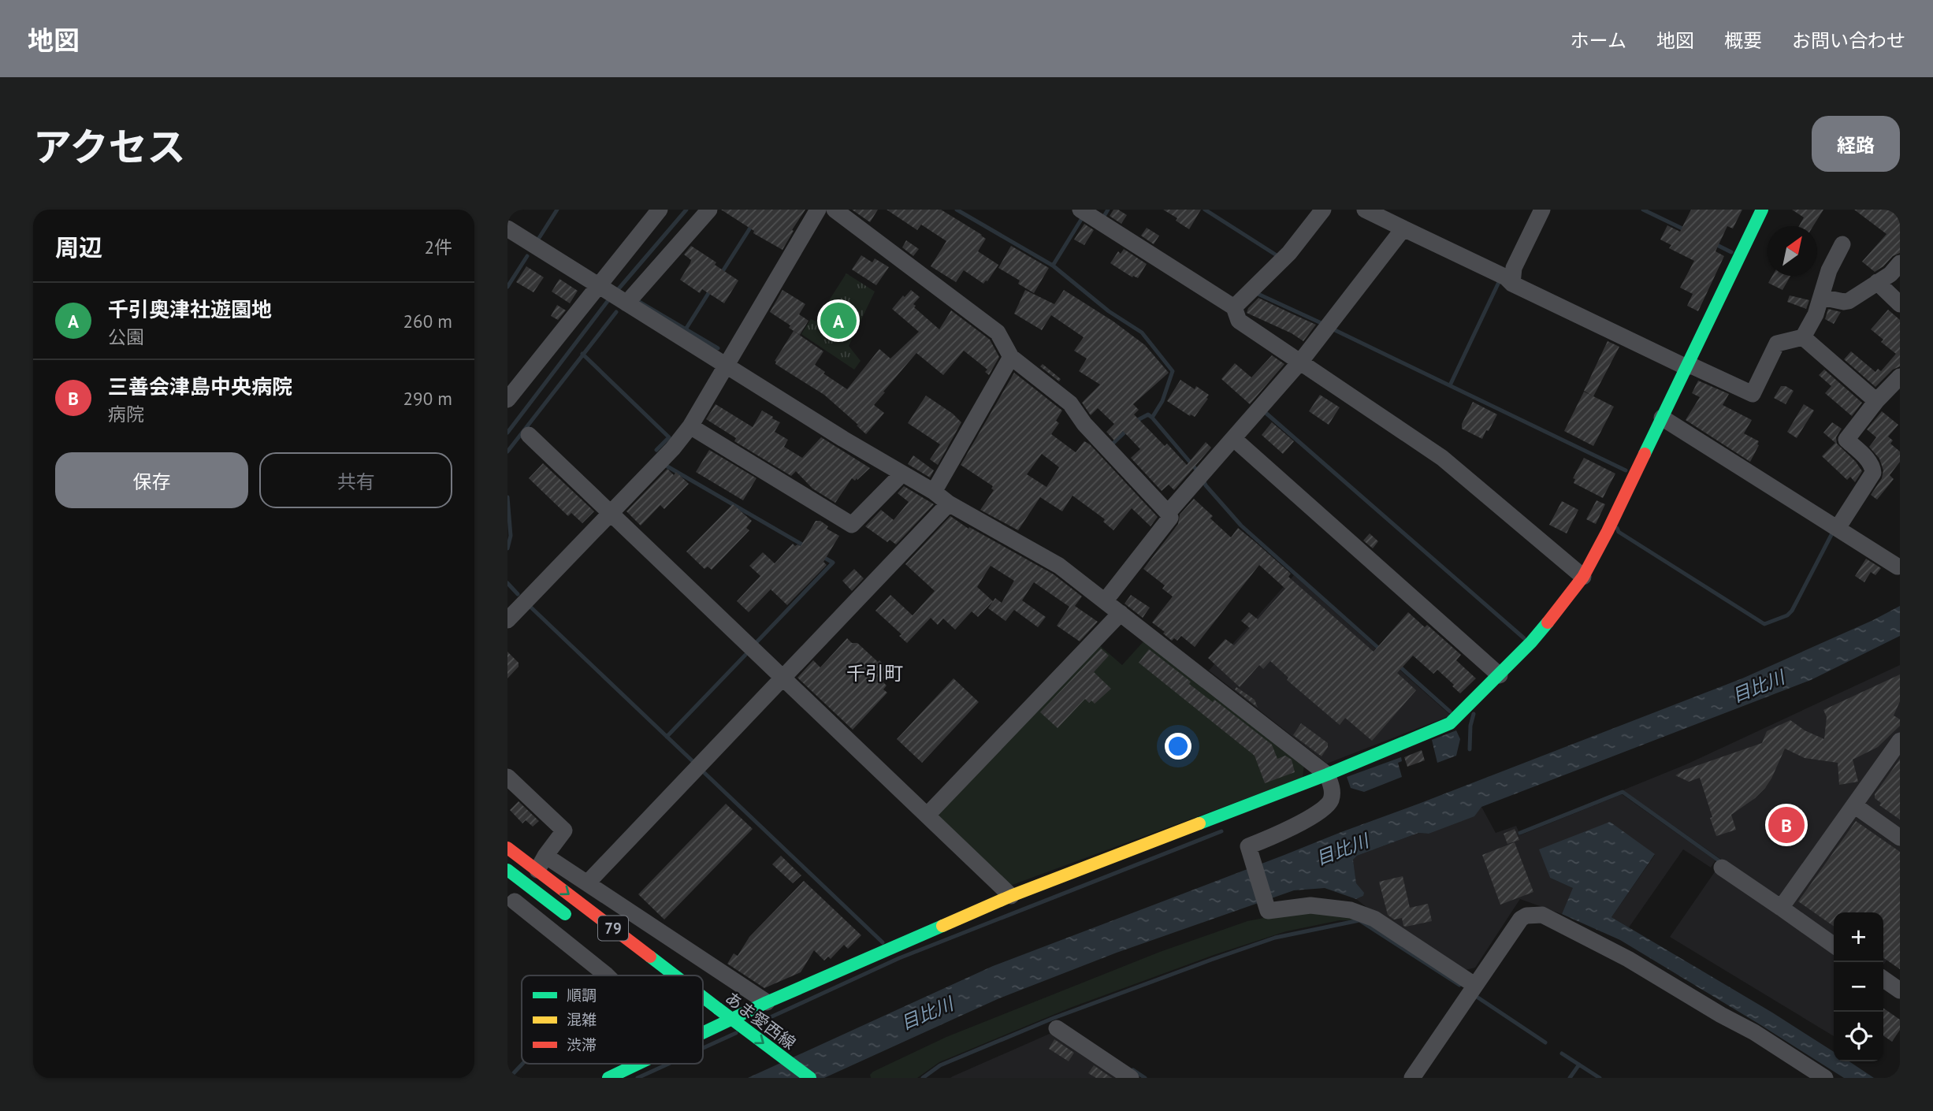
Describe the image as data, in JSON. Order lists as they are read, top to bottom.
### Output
{
  "streets": {
    "street": ["79", "あま愛西線"]
  },
  "districts": ["千引町"],
  "water": ["目比川"],
  "legend": ["順調", "混雑", "渋滞"],
  "north": "top right",
  "page": {
    "header": "地図",
    "nav": [
      "ホーム",
      "地図",
      "概要",
      "お問い合わせ"
    ],
    "title": "アクセス",
    "buttons": [
      "経路",
      ["保存", "共有"]
    ],
    "heading": ["周辺", "2件"],
    "list": [
      {
        "mark": "A",
        "name": "千引奥津社遊園地",
        "note": "公園",
        "value": "260 m"
      },
      {
        "mark": "B",
        "name": "三善会津島中央病院",
        "note": "病院",
        "value": "290 m"
      }
    ],
    "pins": ["A", "B"],
    "map_buttons": ["+", "−"]
  }
}
